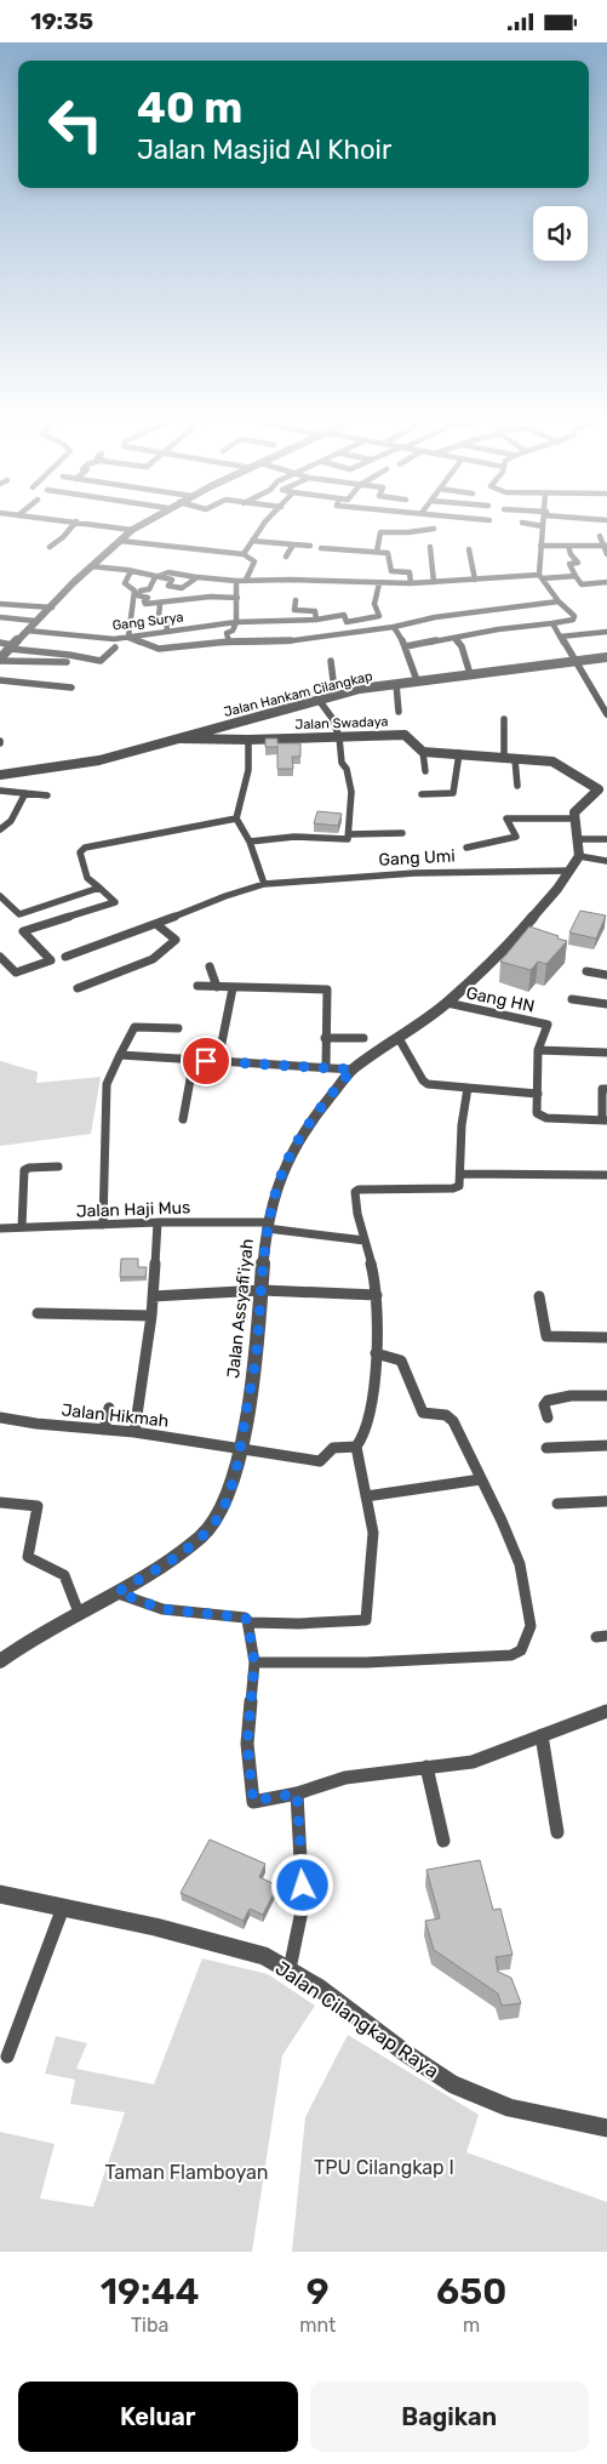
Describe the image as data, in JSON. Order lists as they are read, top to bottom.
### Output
{
  "streets": {
    "street": [
      "Gang Surya",
      "Jalan Hankam Cilangkap",
      "Jalan Swadaya",
      "Gang Umi",
      "Gang HN",
      "Jalan Haji Mus",
      "Jalan Assyafi'iyah",
      "Jalan Hikmah",
      "Jalan Cilangkap Raya"
    ]
  },
  "crossings": [
    ["Jalan Hankam Cilangkap", "Jalan Swadaya"],
    ["Gang Umi", "Jalan Assyafi'iyah"],
    ["Gang HN", "Jalan Assyafi'iyah"],
    ["Jalan Haji Mus", "Jalan Assyafi'iyah"],
    ["Jalan Assyafi'iyah", "Jalan Hikmah"]
  ],
  "parks": ["TPU Cilangkap I", "Taman Flamboyan"],
  "page": {
    "status": "19:35",
    "turn": ["40 m", "Jalan Masjid Al Khoir"],
    "eta": [
      "19:44",
      "Tiba",
      "9",
      "mnt",
      "650",
      "m"
    ],
    "buttons": ["Keluar", "Bagikan"]
  }
}
